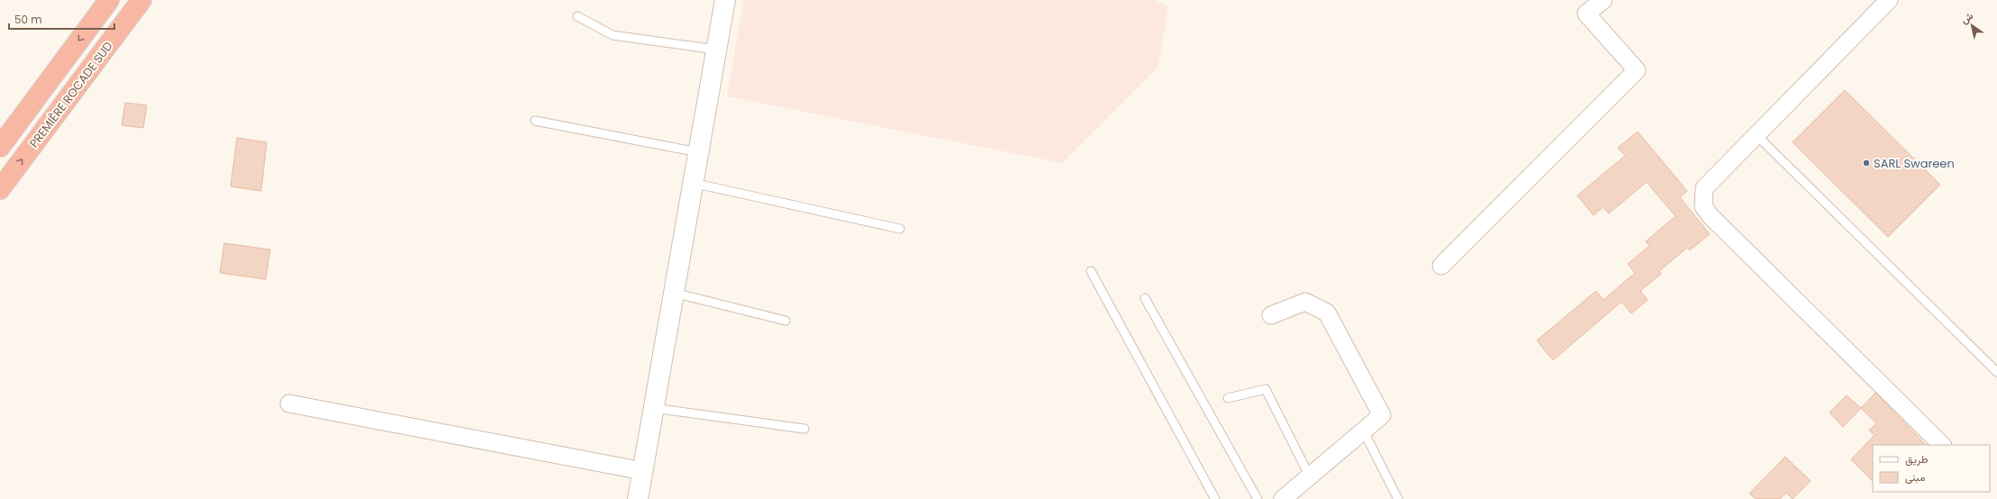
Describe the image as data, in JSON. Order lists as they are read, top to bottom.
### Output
{
  "streets": {
    "highway": ["PREMIÈRE ROCADE SUD"]
  },
  "places": ["SARL Swareen"],
  "legend": ["طريق", "مبنى"],
  "scale_bar": "50 m",
  "north": "top left"
}
